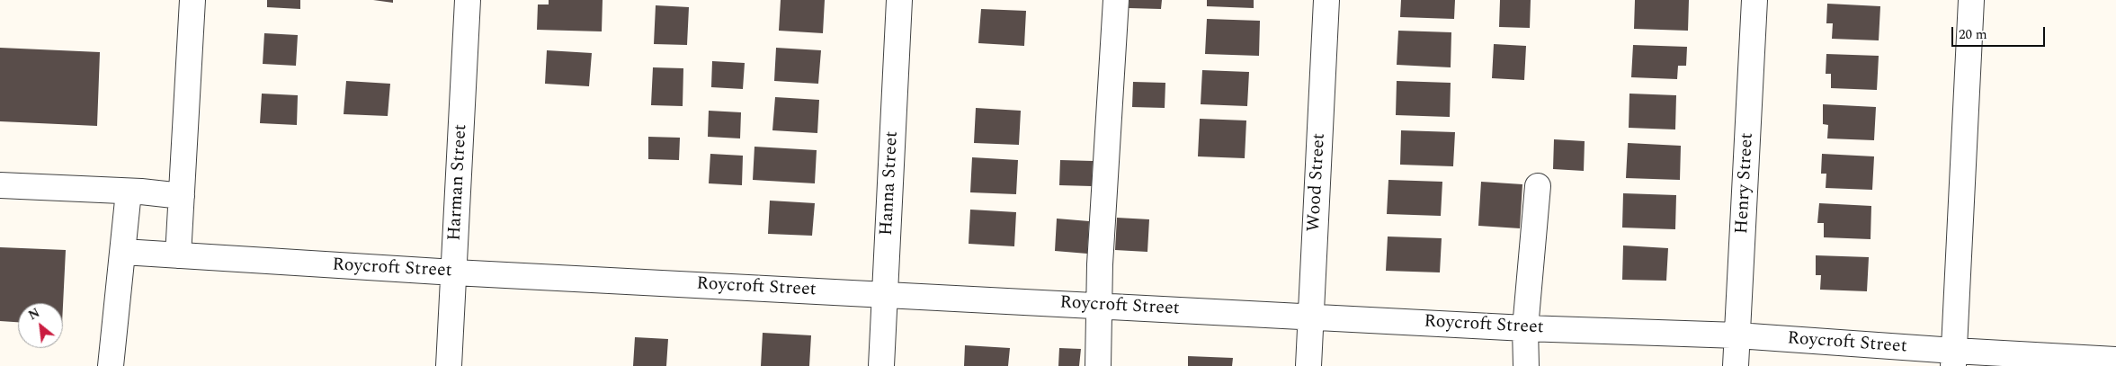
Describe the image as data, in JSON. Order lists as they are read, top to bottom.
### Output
{
  "streets": {
    "street": [
      "Harman Street",
      "Wood Street",
      "Hanna Street",
      "Henry Street",
      "Roycroft Street"
    ]
  },
  "crossings": [
    ["Harman Street", "Roycroft Street"],
    ["Wood Street", "Roycroft Street"],
    ["Hanna Street", "Roycroft Street"],
    ["Henry Street", "Roycroft Street"]
  ],
  "scale_bar": "20 m",
  "north": "top left"
}
